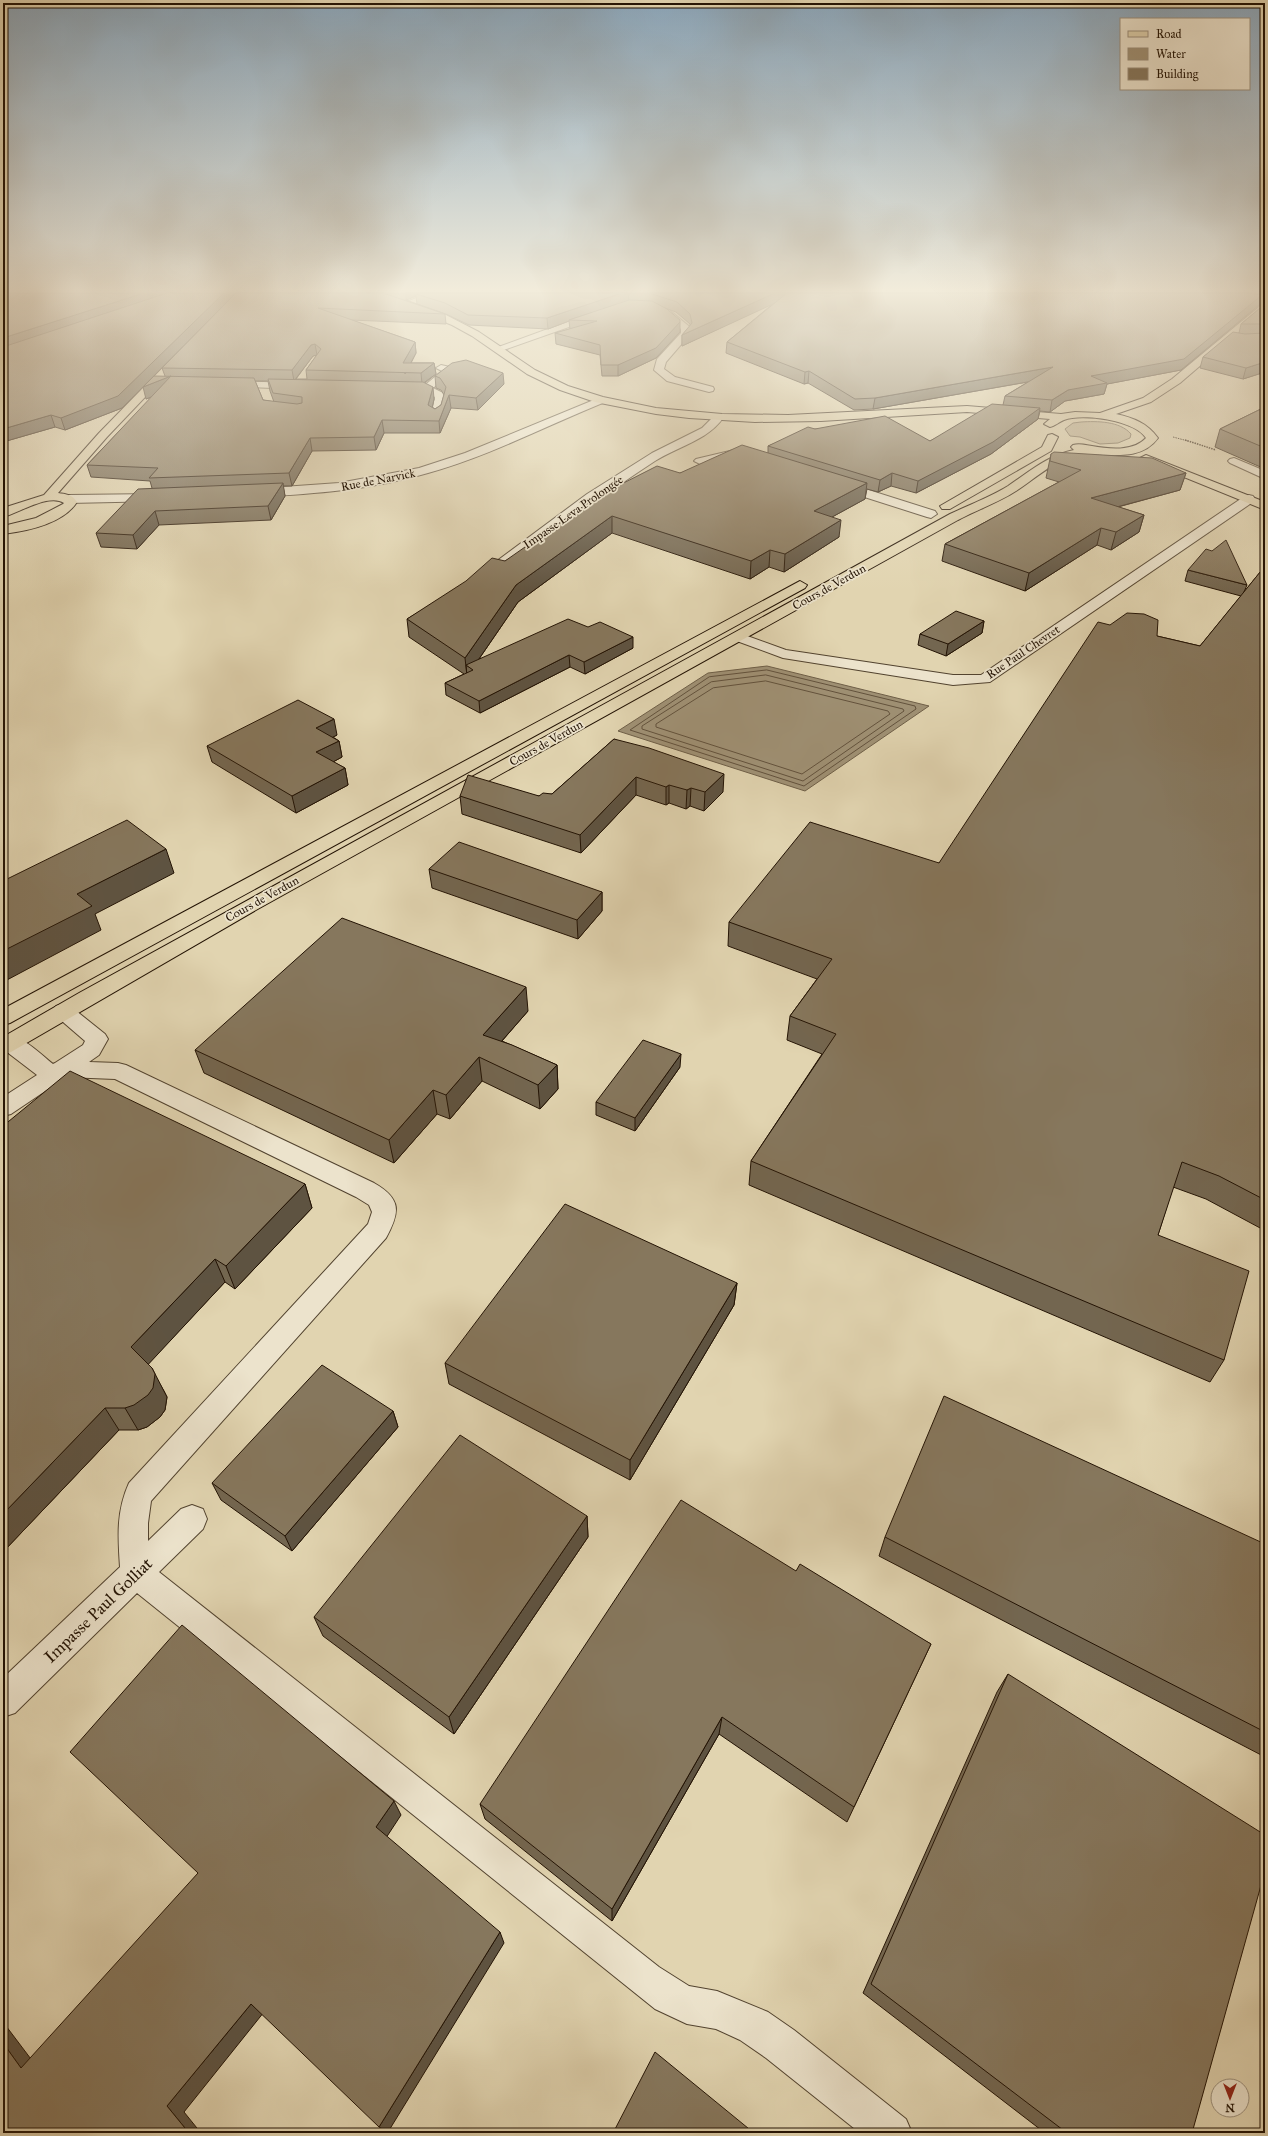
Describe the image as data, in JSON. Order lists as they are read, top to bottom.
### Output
{
  "streets": {
    "main road": ["Cours de Verdun"],
    "street": [
      "Rue de Narvick",
      "Impasse Leva Prolongée",
      "Rue Paul Chevret",
      "Impasse Paul Golliat"
    ]
  },
  "crossings": [
    ["Cours de Verdun", "Rue Paul Chevret"]
  ],
  "legend": ["Road", "Water", "Building"],
  "north": "bottom"
}
